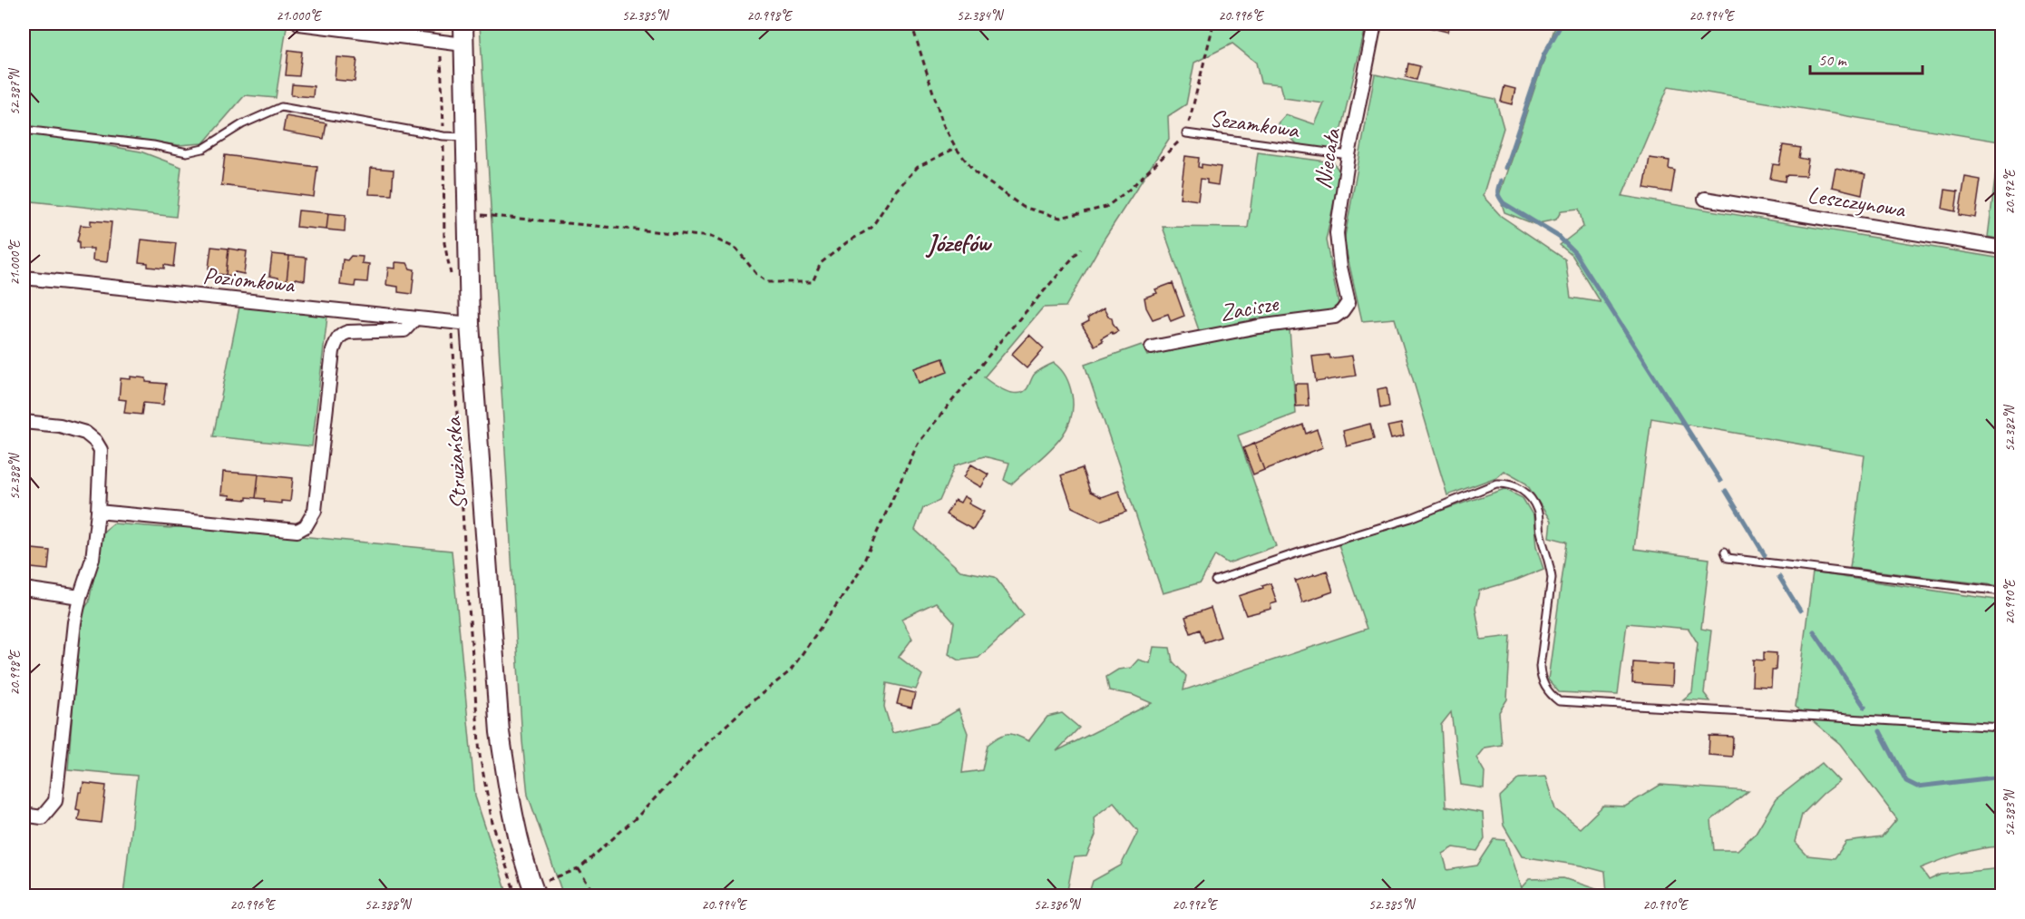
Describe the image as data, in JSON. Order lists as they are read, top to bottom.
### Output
{
  "streets": {
    "main road": ["Strużańska"],
    "street": [
      "Niecała",
      "Leszczynowa",
      "Poziomkowa",
      "Zacisze"
    ],
    "lane": ["Sezamkowa"]
  },
  "crossings": [
    ["Sezamkowa", "Niecała"],
    ["Niecała", "Zacisze"],
    ["Poziomkowa", "Strużańska"]
  ],
  "districts": ["Józefów"],
  "scale_bar": "50 m",
  "coordinates": [
    "21.000°E",
    "52.385°N",
    "20.998°E",
    "52.384°N",
    "20.996°E",
    "20.994°E",
    "52.387°N",
    "20.992°E",
    "52.382°N",
    "52.388°N",
    "20.990°E",
    "52.383°N",
    "52.386°N"
  ]
}
